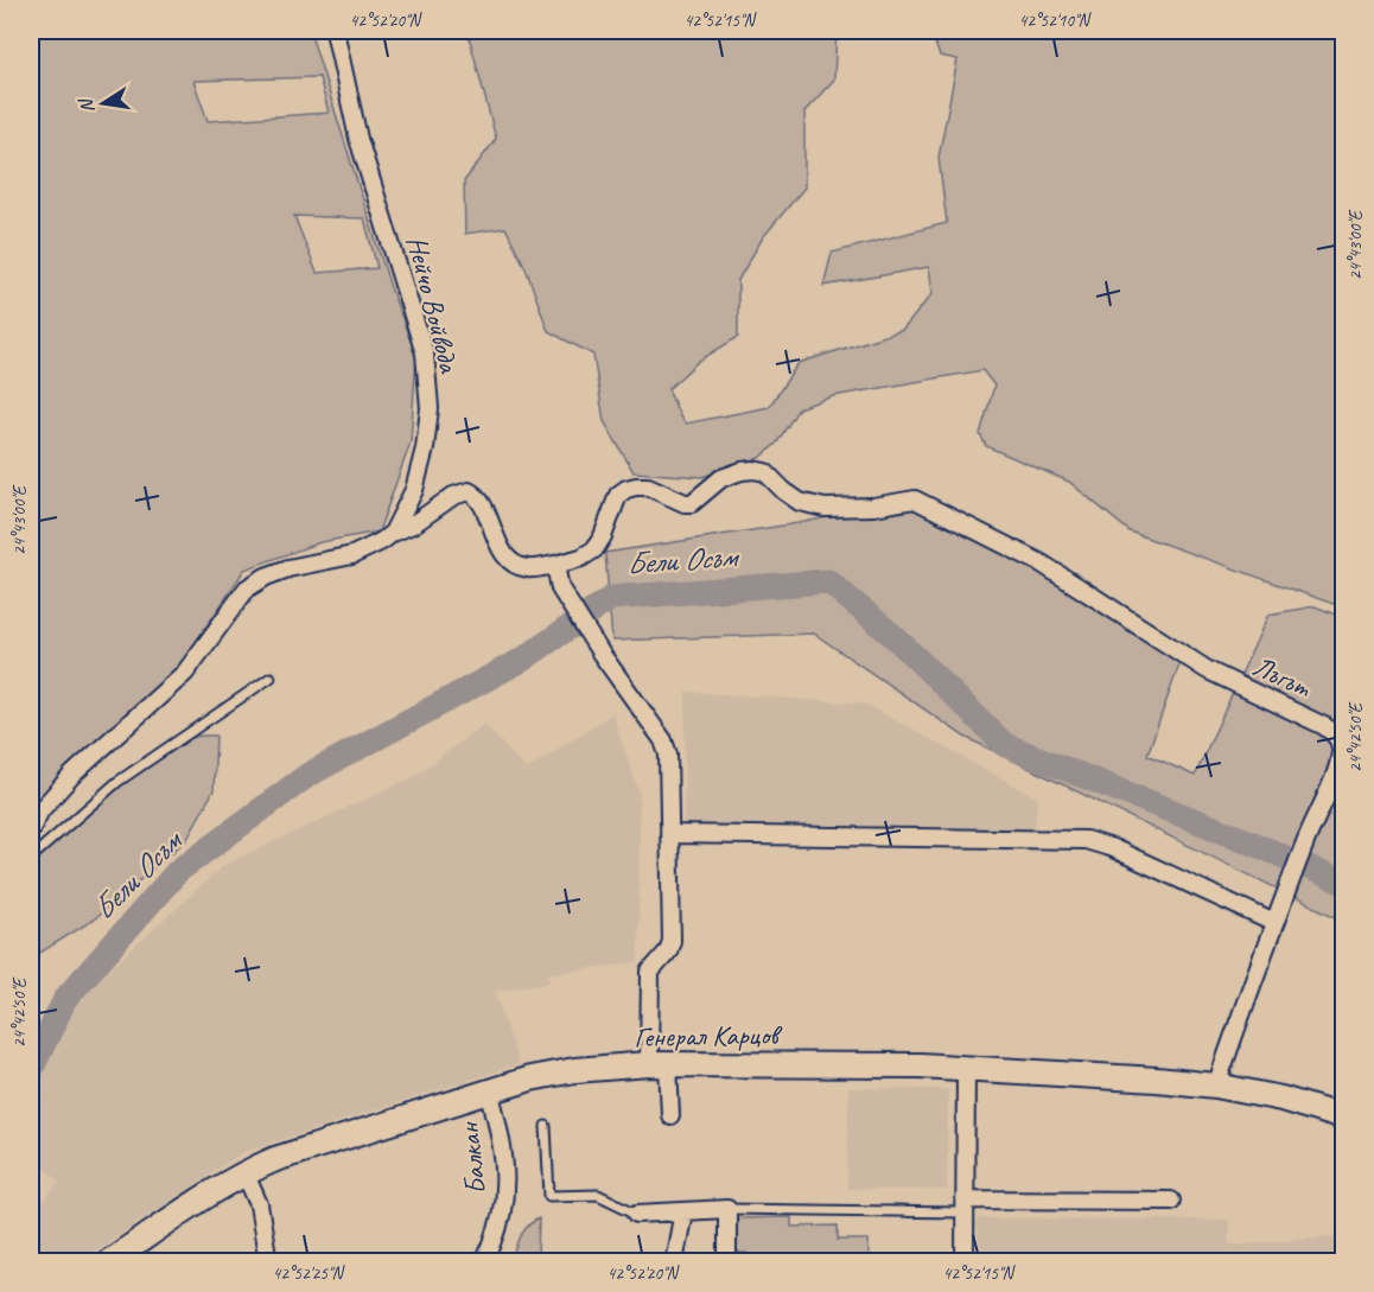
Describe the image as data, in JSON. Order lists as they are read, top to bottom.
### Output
{
  "streets": {
    "main road": ["Генерал Карцов"],
    "street": ["Нейчо Войвода", "Лъгът", "Балкан"]
  },
  "crossings": [
    ["Лъгът", "Генерал Карцов"],
    ["Генерал Карцов", "Балкан"]
  ],
  "water": ["Бели Осъм"],
  "north": "left",
  "coordinates": [
    "42°52'20\"N",
    "42°52'15\"N",
    "42°52'10\"N",
    "24°43'00\"E",
    "24°42'50\"E",
    "42°52'25\"N"
  ]
}
